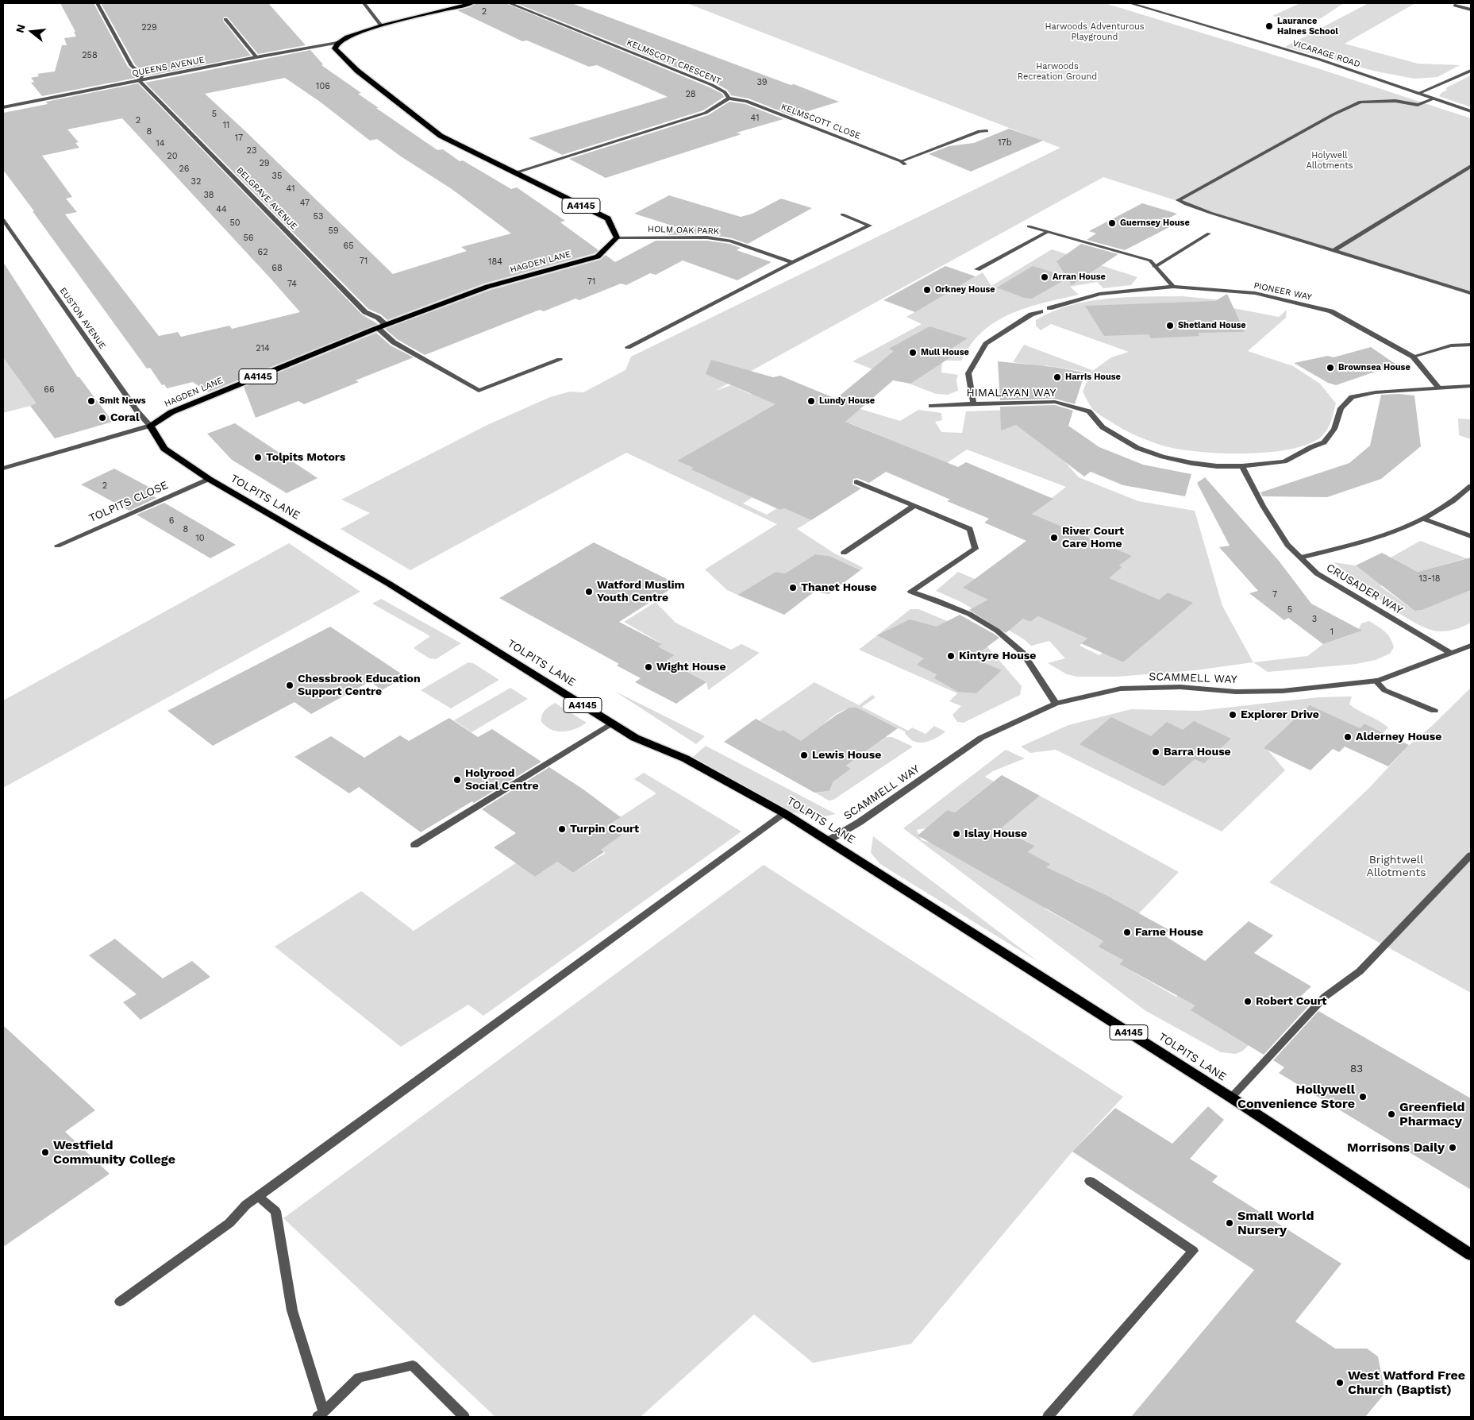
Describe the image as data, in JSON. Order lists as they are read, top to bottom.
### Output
{
  "streets": {
    "main road": ["A4145", "HAGDEN LANE", "TOLPITS LANE"],
    "street": [
      "VICARAGE ROAD",
      "KELMSCOTT CRESCENT",
      "QUEENS AVENUE",
      "KELMSCOTT CLOSE",
      "BELGRAVE AVENUE",
      "HOLM OAK PARK",
      "PIONEER WAY",
      "EUSTON AVENUE",
      "HIMALAYAN WAY",
      "TOLPITS CLOSE",
      "CRUSADER WAY",
      "SCAMMELL WAY"
    ]
  },
  "crossings": [
    ["KELMSCOTT CRESCENT", "KELMSCOTT CLOSE"],
    ["KELMSCOTT CRESCENT", "A4145"],
    ["QUEENS AVENUE", "BELGRAVE AVENUE"],
    ["QUEENS AVENUE", "A4145"],
    ["BELGRAVE AVENUE", "HAGDEN LANE"],
    ["A4145", "HOLM OAK PARK"],
    ["A4145", "HAGDEN LANE"],
    ["HOLM OAK PARK", "HAGDEN LANE"],
    ["HAGDEN LANE", "EUSTON AVENUE"],
    ["HAGDEN LANE", "TOLPITS LANE"],
    ["EUSTON AVENUE", "TOLPITS LANE"],
    ["HIMALAYAN WAY", "CRUSADER WAY"],
    ["TOLPITS LANE", "TOLPITS CLOSE"],
    ["TOLPITS LANE", "SCAMMELL WAY"],
    ["CRUSADER WAY", "SCAMMELL WAY"]
  ],
  "parks": [
    "Harwoods Adventurous Playground",
    "Harwoods Recreation Ground",
    "Holywell Allotments",
    "Brightwell Allotments"
  ],
  "places": [
    "Laurance Haines School",
    "Guernsey House",
    "Arran House",
    "Orkney House",
    "Shetland House",
    "Mull House",
    "Brownsea House",
    "Harris House",
    "Smit News",
    "Lundy House",
    "Coral",
    "Tolpits Motors",
    "River Court Care Home",
    "Thanet House",
    "Watford Muslim Youth Centre",
    "Kintyre House",
    "Wight House",
    "Chessbrook Education Support Centre",
    "Explorer Drive",
    "Alderney House",
    "Barra House",
    "Lewis House",
    "Holyrood Social Centre",
    "Turpin Court",
    "Islay House",
    "Farne House",
    "Robert Court",
    "Hollywell Convenience Store",
    "Greenfield Pharmacy",
    "Morrisons Daily",
    "Westfield Community College",
    "Small World Nursery",
    "West Watford Free Church (Baptist)"
  ],
  "house_numbers": [
    "2",
    "229",
    "258",
    "39",
    "106",
    "28",
    "5",
    "41",
    "2",
    "11",
    "8",
    "17",
    "17b",
    "14",
    "23",
    "20",
    "29",
    "26",
    "35",
    "32",
    "41",
    "38",
    "47",
    "44",
    "53",
    "50",
    "59",
    "56",
    "65",
    "62",
    "71",
    "184",
    "68",
    "71",
    "74",
    "214",
    "66",
    "2",
    "6",
    "8",
    "10",
    "13-18",
    "7",
    "5",
    "3",
    "1",
    "83"
  ],
  "north": "left"
}
